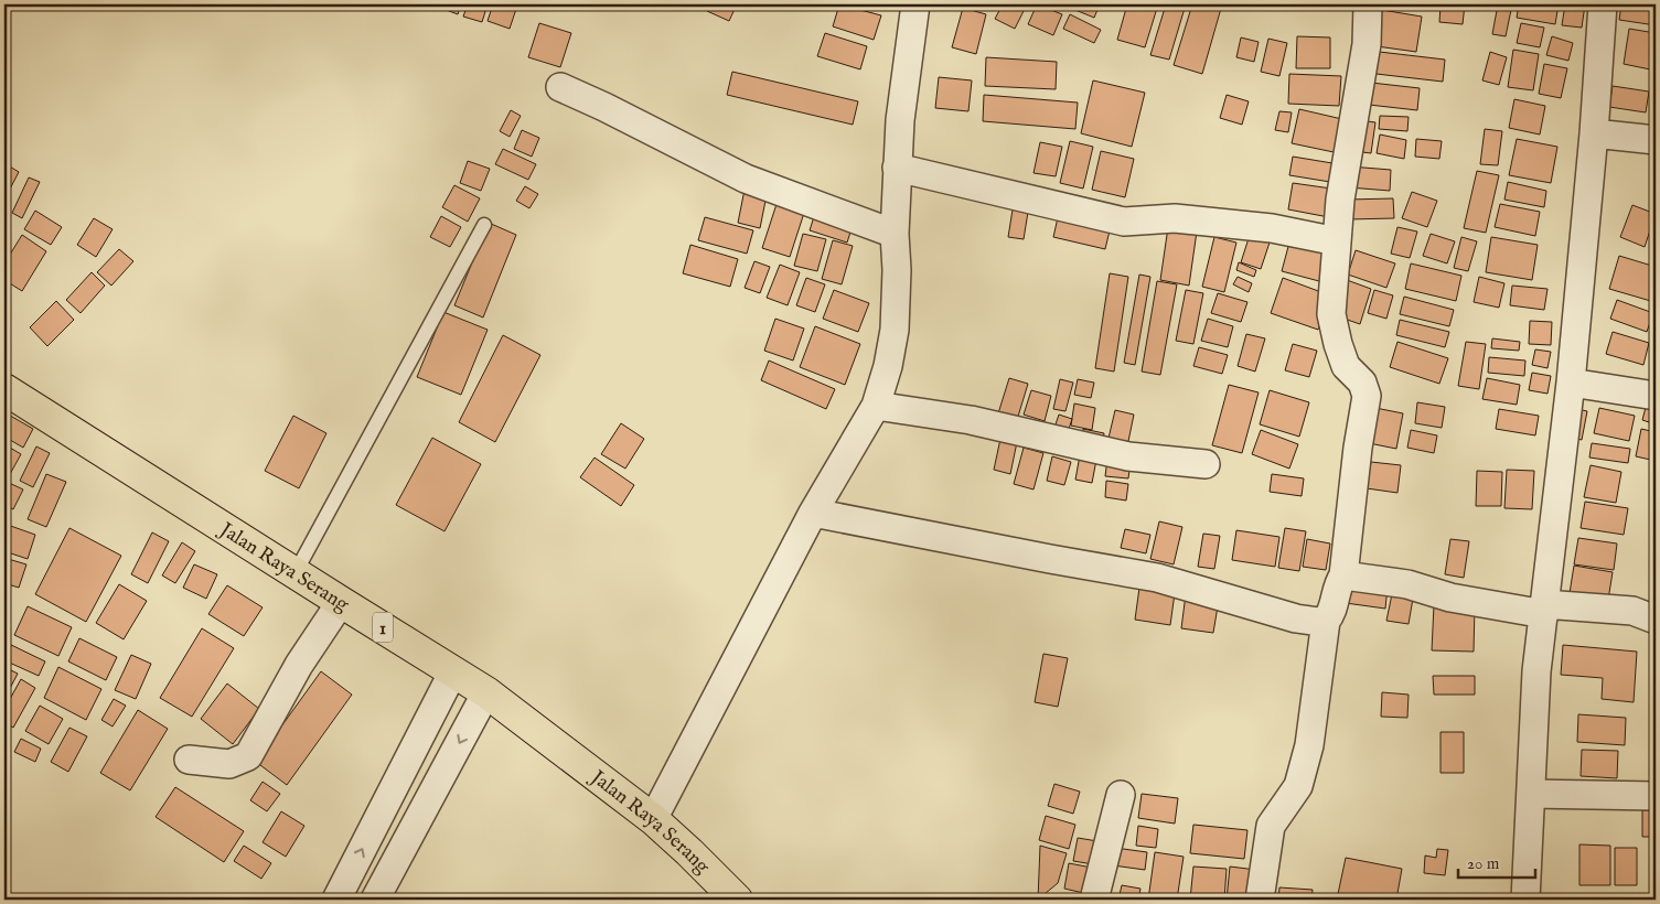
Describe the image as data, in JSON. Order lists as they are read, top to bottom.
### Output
{
  "streets": {
    "highway": ["Jalan Raya Serang", "1"]
  },
  "scale_bar": "20 m"
}
